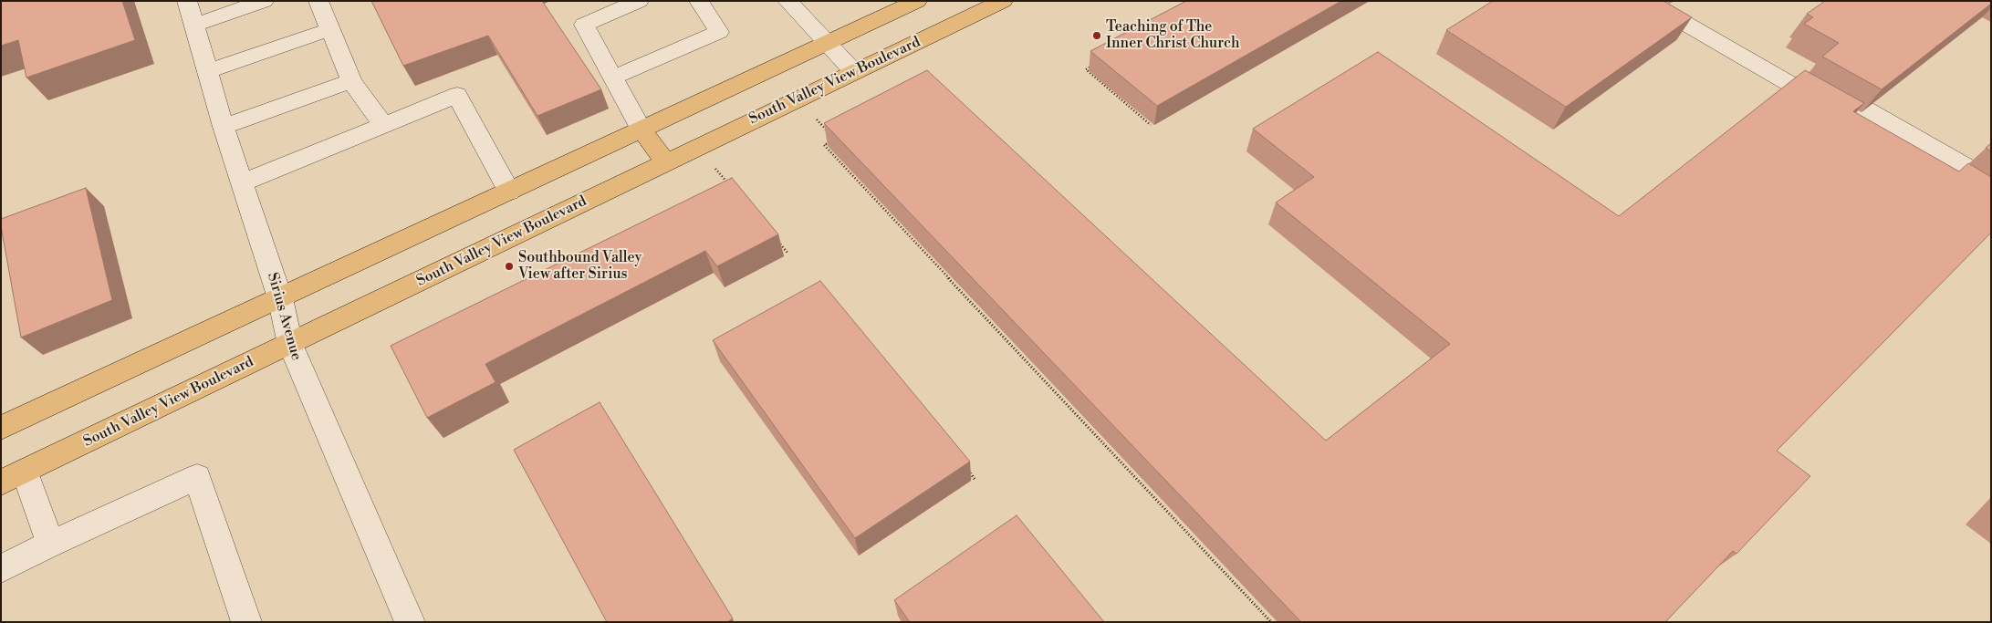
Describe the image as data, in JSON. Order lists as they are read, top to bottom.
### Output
{
  "streets": {
    "main road": ["South Valley View Boulevard"],
    "street": ["Sirius Avenue"]
  },
  "crossings": [
    ["South Valley View Boulevard", "Sirius Avenue"]
  ],
  "places": ["Teaching of The Inner Christ Church", "Southbound Valley View after Sirius"]
}
